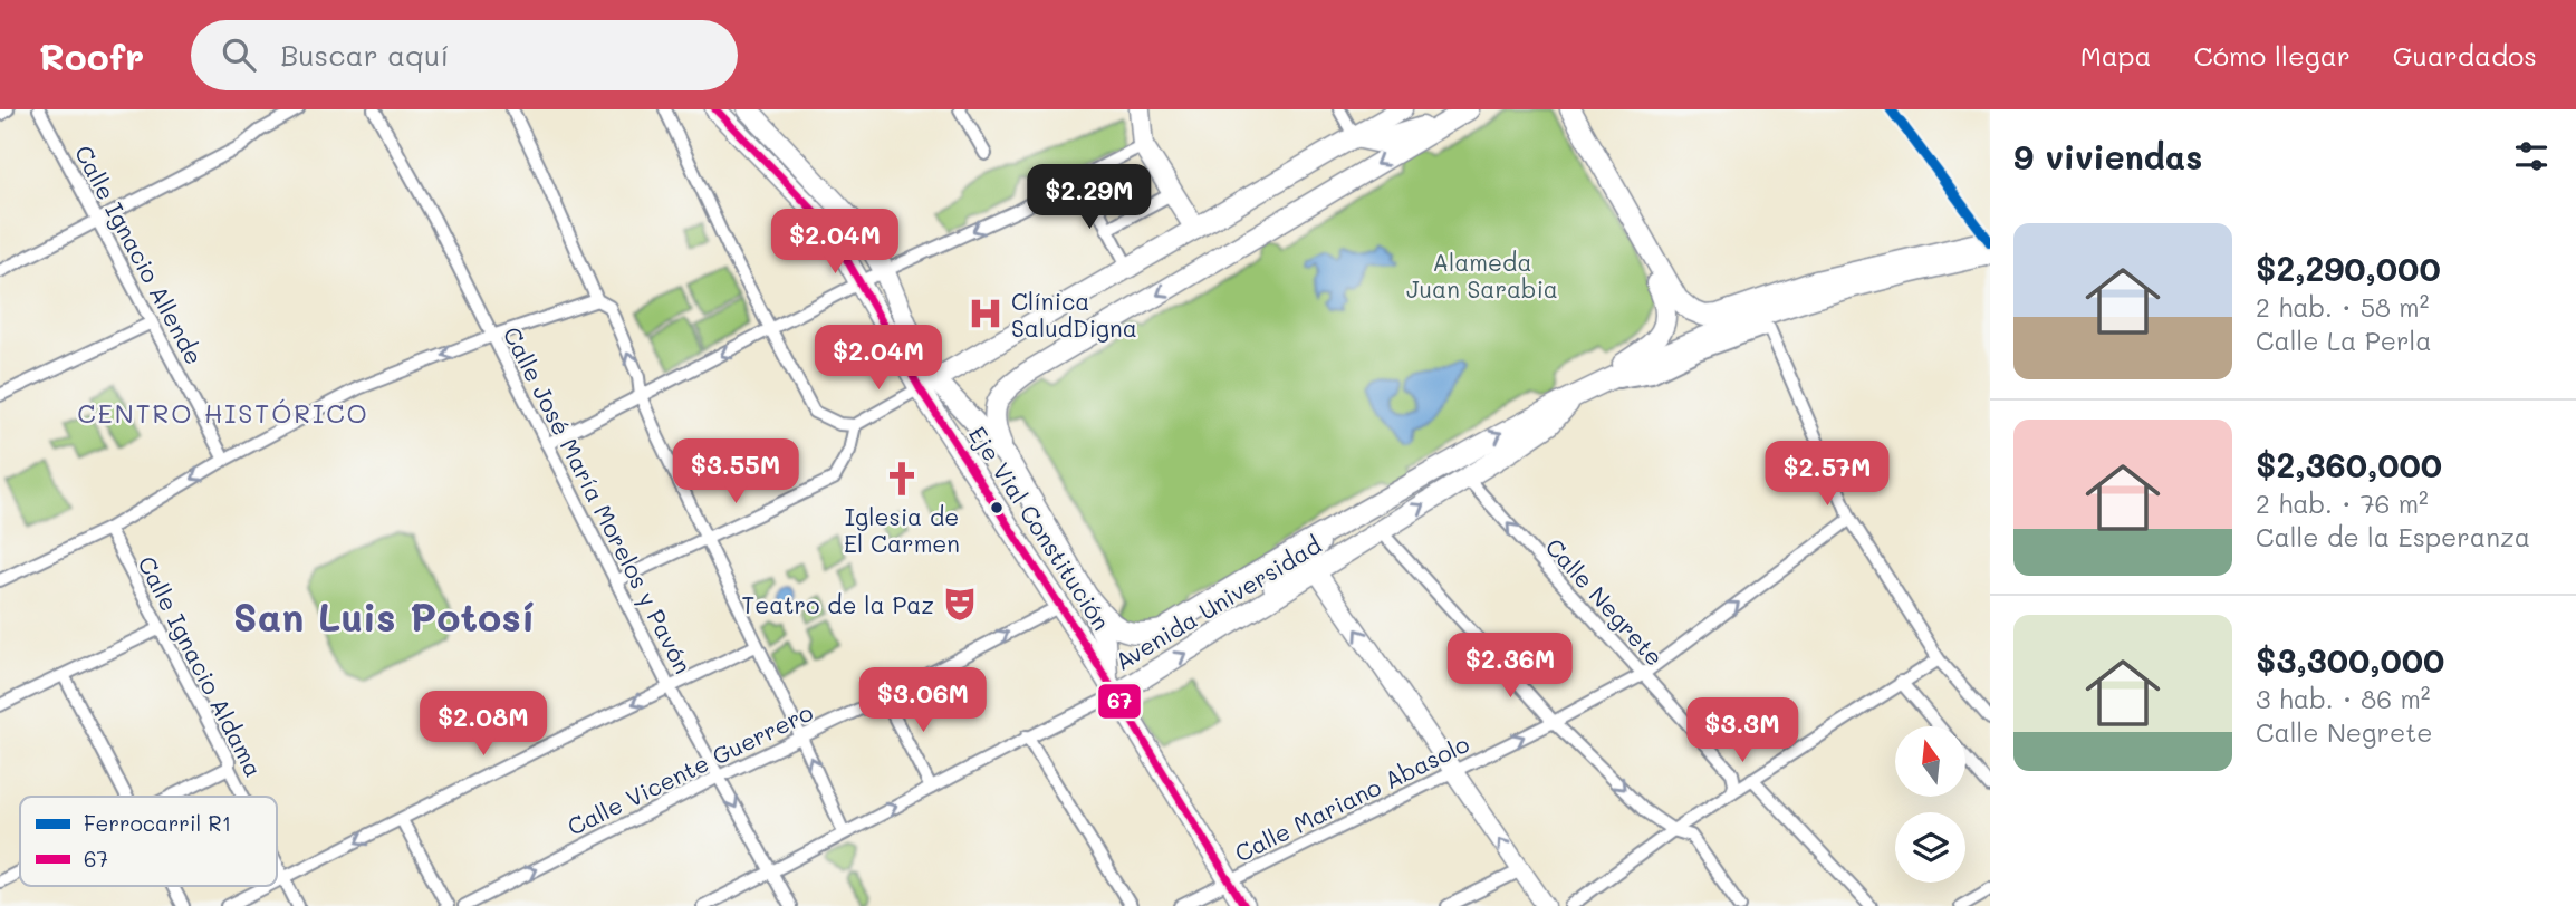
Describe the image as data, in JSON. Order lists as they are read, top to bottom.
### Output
{
  "streets": {
    "main road": ["Eje Vial Constitución", "Avenida Universidad"],
    "street": [
      "Calle Ignacio Allende",
      "Calle José María Morelos y Pavón",
      "Calle Negrete",
      "Calle Ignacio Aldama",
      "Calle Vicente Guerrero",
      "Calle Mariano Abasolo"
    ]
  },
  "crossings": [
    ["Calle José María Morelos y Pavón", "Avenida Universidad"],
    ["Calle José María Morelos y Pavón", "Calle Vicente Guerrero"],
    ["Eje Vial Constitución", "Avenida Universidad"],
    ["Eje Vial Constitución", "Calle Vicente Guerrero"],
    ["Calle Negrete", "Avenida Universidad"],
    ["Calle Negrete", "Calle Mariano Abasolo"]
  ],
  "one_way": ["Calle Mariano Abasolo"],
  "districts": ["CENTRO HISTÓRICO", "San Luis Potosí"],
  "parks": ["Alameda Juan Sarabia"],
  "places": {
    "hospital": ["Clínica SaludDigna"],
    "church": ["Iglesia de El Carmen"],
    "theatre": ["Teatro de la Paz"]
  },
  "lines": ["rail line R1", "transit line 67"],
  "legend": ["Ferrocarril R1", "67"],
  "north": "top",
  "page": {
    "header": "Roofr",
    "search": "Buscar aquí",
    "nav": ["Mapa", "Cómo llegar", "Guardados"],
    "heading": "9 viviendas",
    "price": [
      "$2.29M",
      "$2.04M",
      "$2.04M",
      "$3.55M",
      "$2.57M",
      "$2.36M",
      "$3.06M",
      "$2.08M",
      "$3.3M"
    ],
    "list": [
      {
        "name": "$2,290,000",
        "note": "2 hab. · 58 m² · Calle La Perla"
      },
      {
        "name": "$2,360,000",
        "note": "2 hab. · 76 m² · Calle de la Esperanza"
      },
      {
        "name": "$3,300,000",
        "note": "3 hab. · 86 m² · Calle Negrete"
      }
    ]
  }
}
